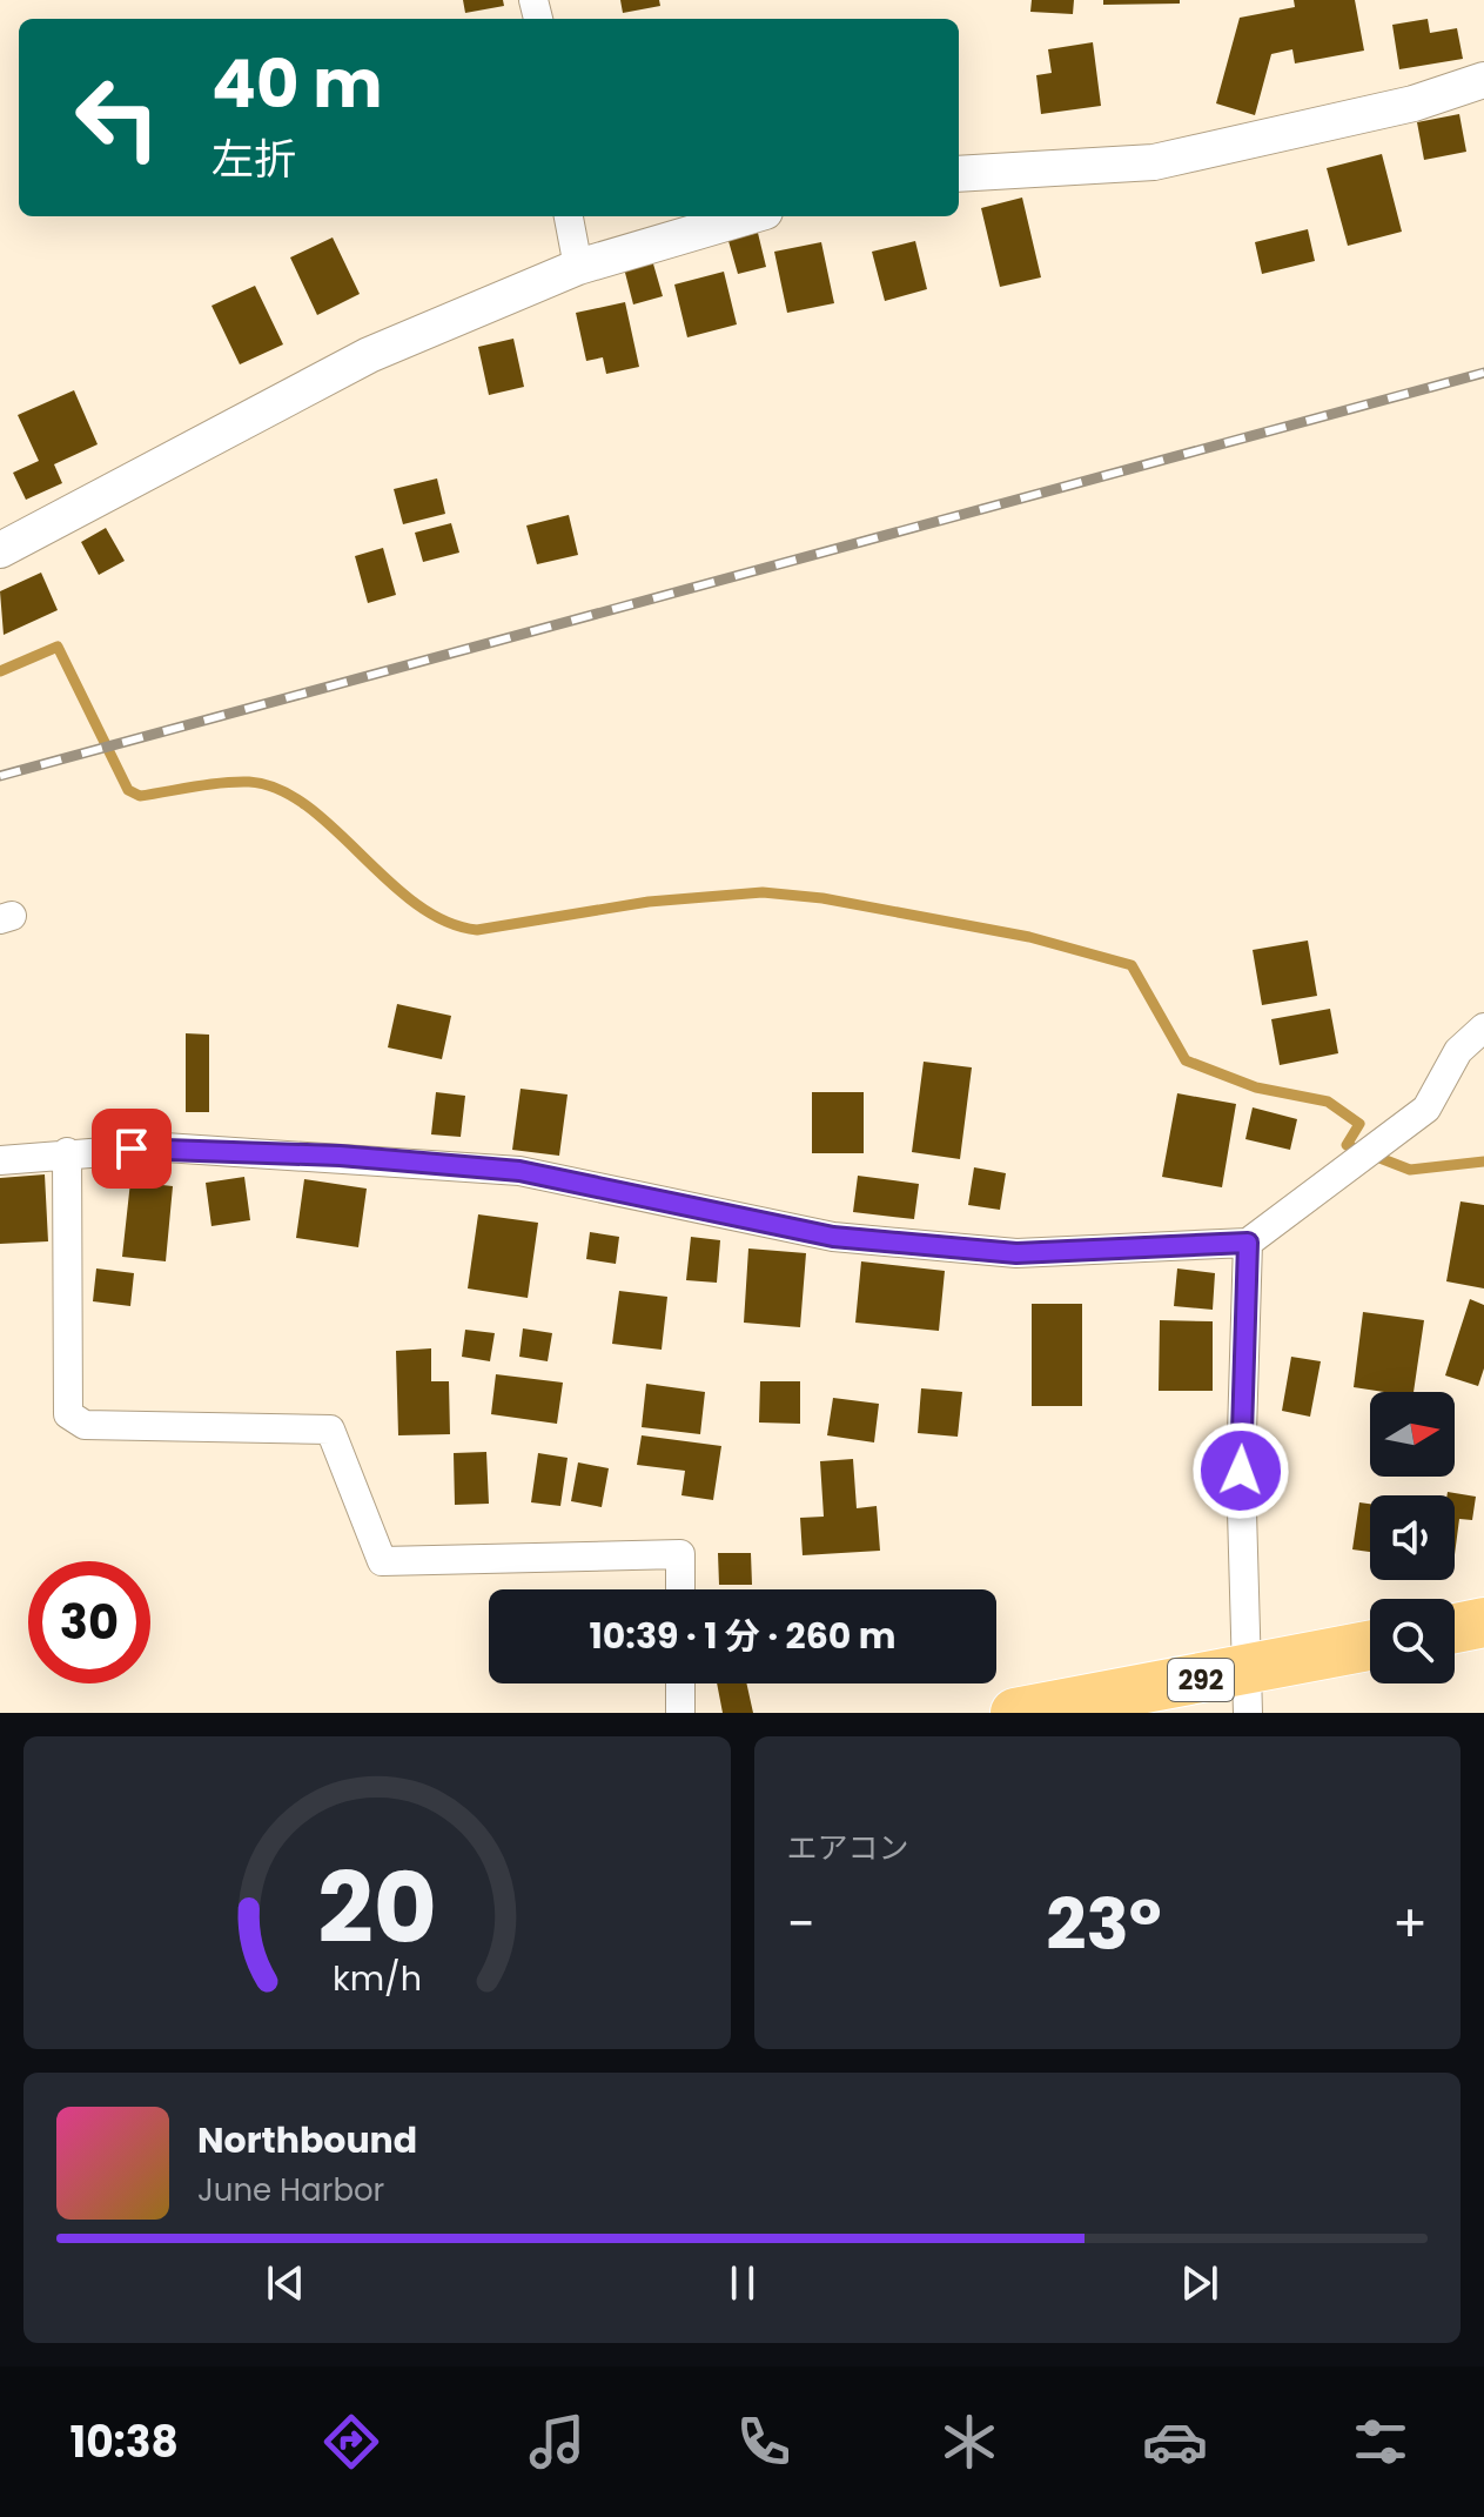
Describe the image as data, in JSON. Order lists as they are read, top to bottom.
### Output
{
  "streets": {
    "highway": ["292"]
  },
  "north": "right",
  "page": {
    "turn": ["40 m", "左折"],
    "limit": "30",
    "trip": "10:39 · 1 分 · 260 m",
    "tile": "エアコン",
    "heat": ["−", "23°", "+"],
    "song": ["Northbound", "June Harbor"],
    "tabs": "10:38",
    "gauge": ["20", "km/h"]
  }
}
